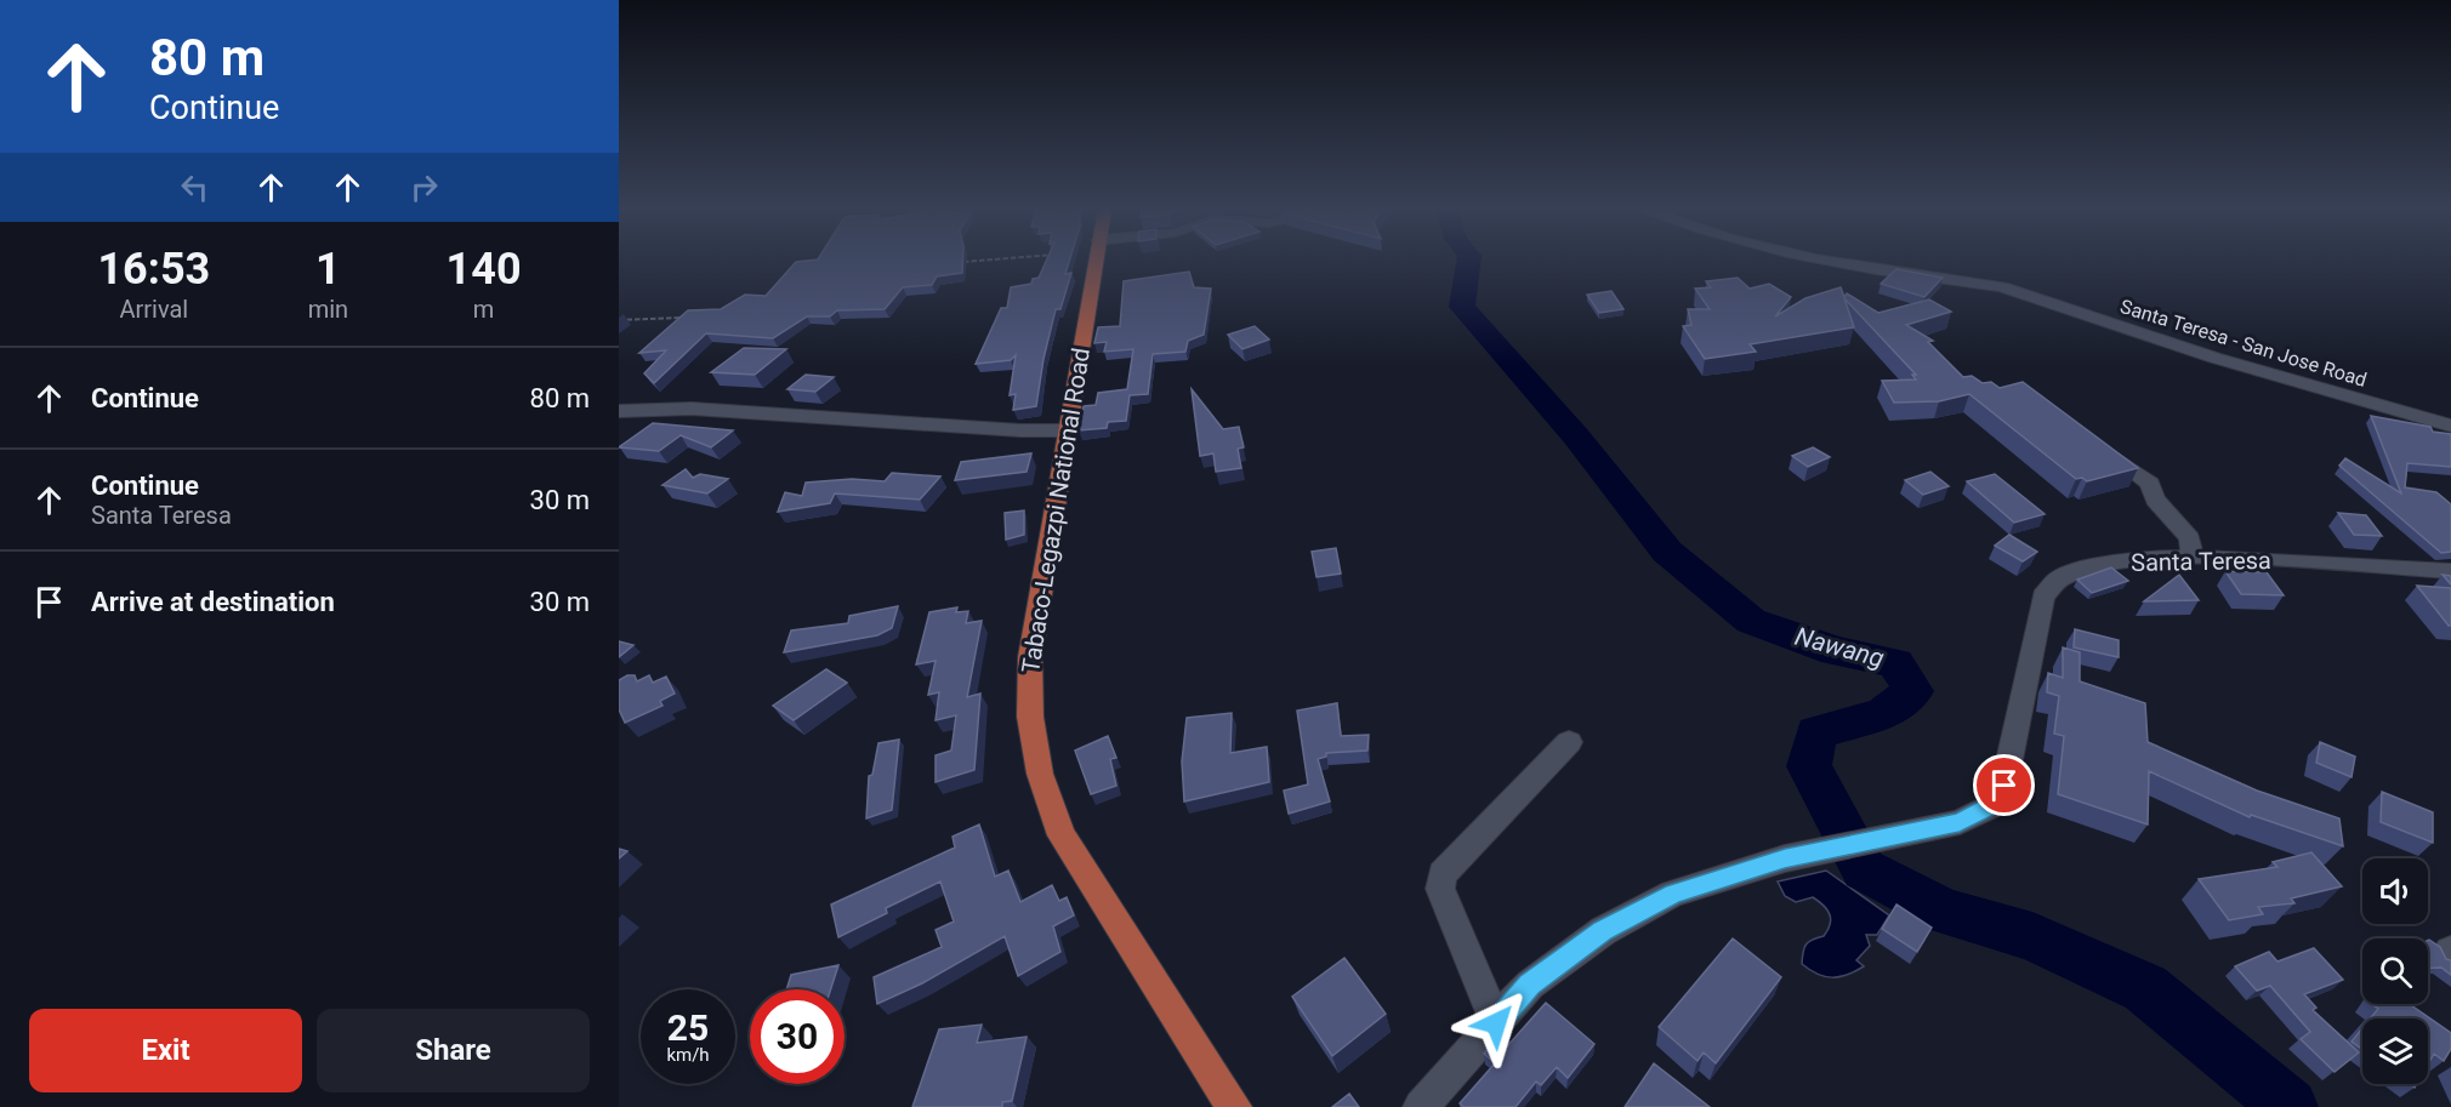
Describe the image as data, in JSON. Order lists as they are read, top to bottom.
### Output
{
  "streets": {
    "main road": ["Tabaco-Legazpi National Road"],
    "street": ["Santa Teresa - San Jose Road", "Santa Teresa"]
  },
  "water": ["Nawang"],
  "page": {
    "turn": ["80 m", "Continue"],
    "eta": [
      "16:53",
      "Arrival",
      "1",
      "min",
      "140",
      "m"
    ],
    "list": [
      {
        "name": "Continue",
        "value": "80 m"
      },
      {
        "name": "Continue",
        "note": "Santa Teresa",
        "value": "30 m"
      },
      {
        "name": "Arrive at destination",
        "value": "30 m"
      }
    ],
    "speed": "25 km/h",
    "limit": "30",
    "buttons": ["Exit", "Share"]
  }
}
